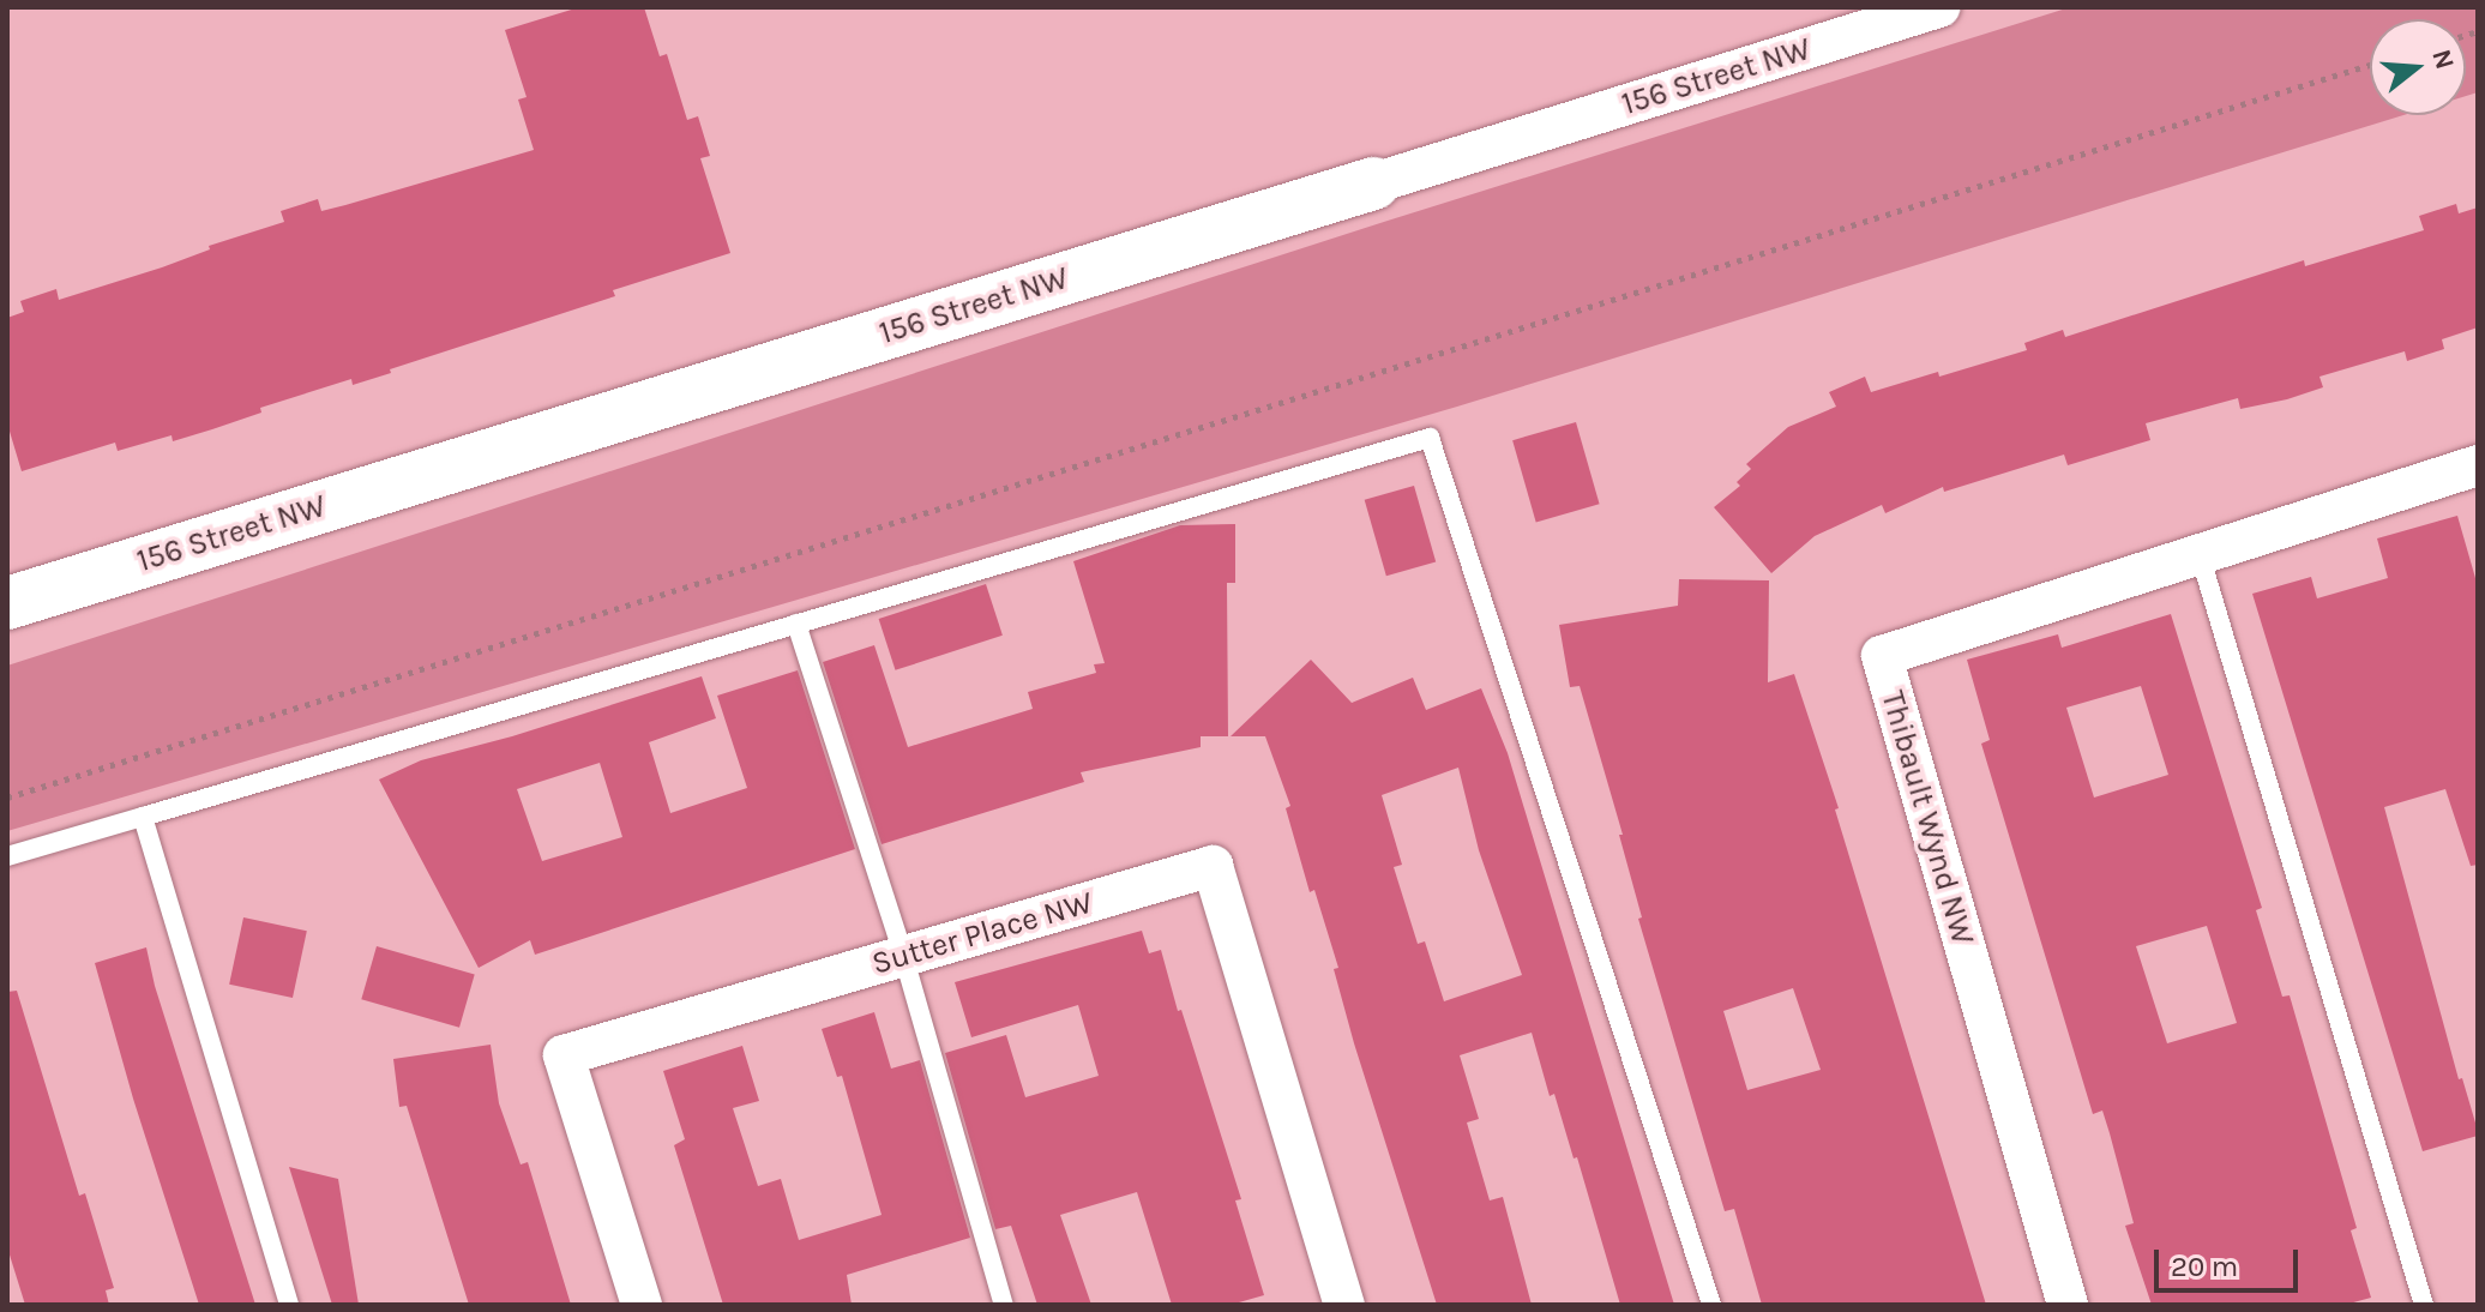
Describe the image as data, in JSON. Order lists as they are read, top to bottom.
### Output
{
  "streets": {
    "street": ["156 Street NW", "Thibault Wynd NW", "Sutter Place NW"]
  },
  "scale_bar": "20 m",
  "north": "right"
}
